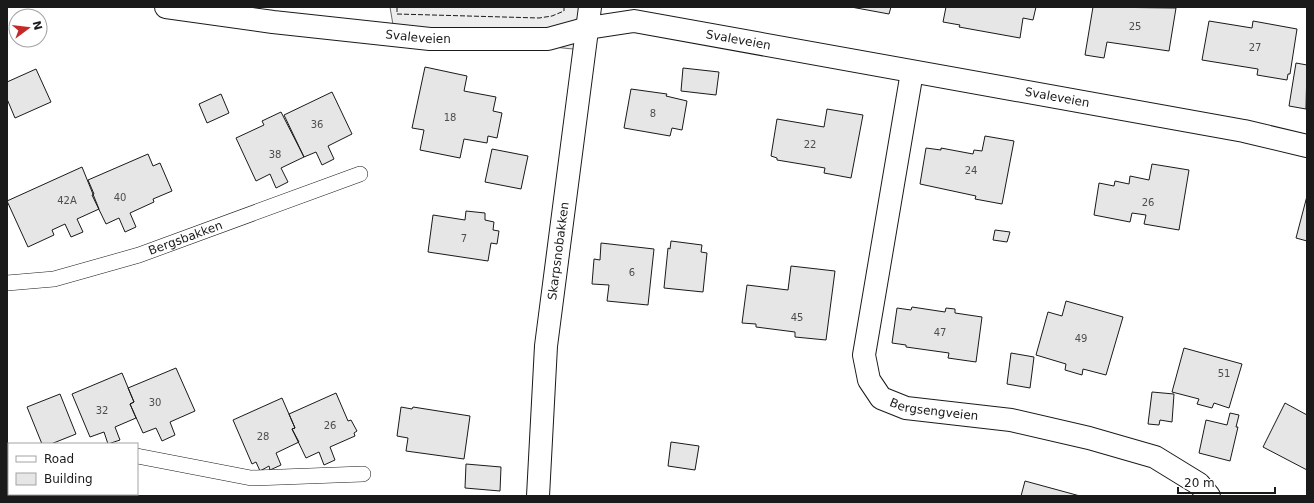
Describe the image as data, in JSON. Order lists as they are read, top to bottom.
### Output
{
  "streets": {
    "street": ["Svaleveien", "Skarpsnobakken", "Bergsengveien"],
    "lane": ["Bergsbakken"]
  },
  "crossings": [
    ["Svaleveien", "Skarpsnobakken"],
    ["Svaleveien", "Bergsengveien"]
  ],
  "house_numbers": [
    "25",
    "27",
    "8",
    "18",
    "36",
    "22",
    "38",
    "24",
    "40",
    "42A",
    "26",
    "7",
    "6",
    "45",
    "47",
    "49",
    "51",
    "30",
    "32",
    "26",
    "28"
  ],
  "legend": ["Road", "Building"],
  "scale_bar": "20 m",
  "north": "right"
}
